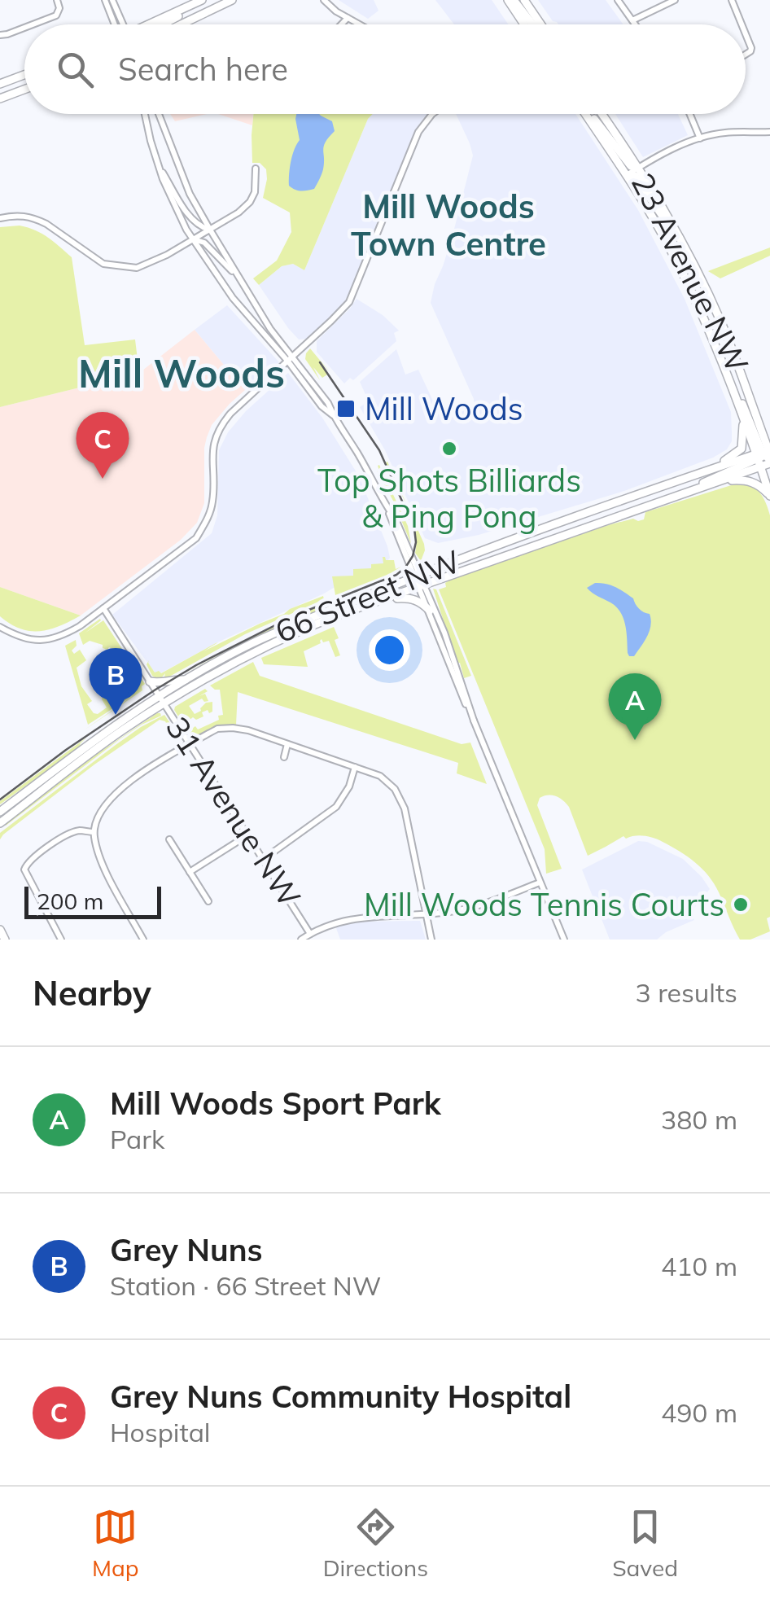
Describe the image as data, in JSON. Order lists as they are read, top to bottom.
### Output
{
  "streets": {
    "main road": ["23 Avenue NW", "66 Street NW"],
    "street": ["31 Avenue NW"]
  },
  "crossings": [
    ["23 Avenue NW", "66 Street NW"],
    ["66 Street NW", "31 Avenue NW"]
  ],
  "districts": ["Mill Woods Town Centre", "Mill Woods"],
  "places": {
    "transit": ["Mill Woods"],
    "other": ["Top Shots Billiards & Ping Pong", "Mill Woods Tennis Courts"]
  },
  "scale_bar": "200 m",
  "page": {
    "search": "Search here",
    "pins": ["C", "B", "A"],
    "scale": "200 m",
    "heading": ["Nearby", "3 results"],
    "list": [
      {
        "mark": "A",
        "name": "Mill Woods Sport Park",
        "note": "Park",
        "value": "380 m"
      },
      {
        "mark": "B",
        "name": "Grey Nuns",
        "note": "Station · 66 Street NW",
        "value": "410 m"
      },
      {
        "mark": "C",
        "name": "Grey Nuns Community Hospital",
        "note": "Hospital",
        "value": "490 m"
      }
    ],
    "nav": ["Map", "Directions", "Saved"]
  }
}
